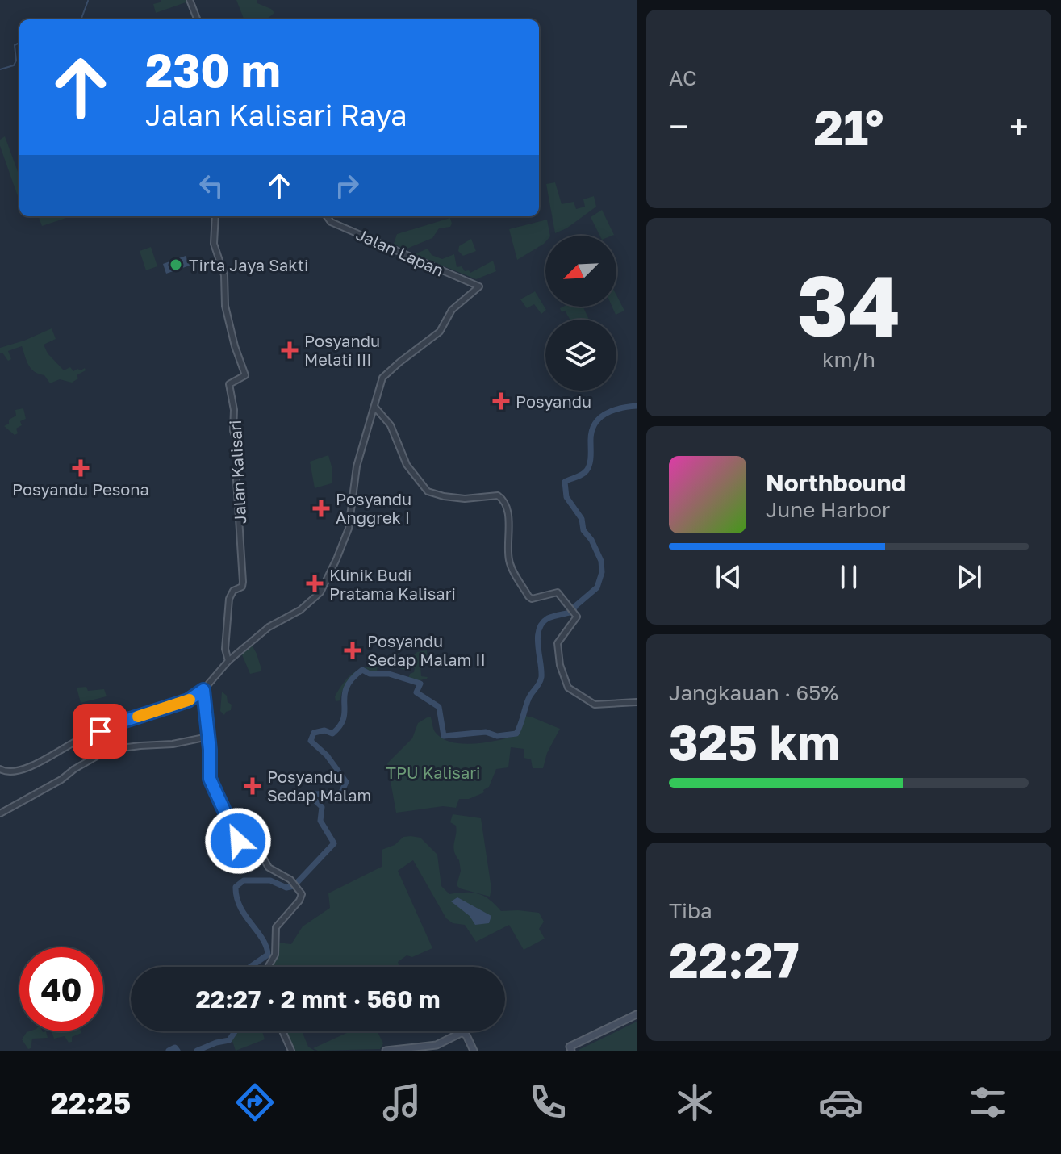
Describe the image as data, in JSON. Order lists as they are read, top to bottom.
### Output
{
  "streets": {
    "street": ["Jalan Lapan", "Jalan Kalisari"]
  },
  "parks": ["TPU Kalisari"],
  "places": {
    "other": ["Tirta Jaya Sakti"],
    "health": [
      "Posyandu Melati III",
      "Posyandu",
      "Posyandu Pesona",
      "Posyandu Anggrek I",
      "Klinik Budi Pratama Kalisari",
      "Posyandu Sedap Malam II",
      "Posyandu Sedap Malam"
    ]
  },
  "north": "bottom left",
  "page": {
    "tile": [
      "AC",
      ["34", "km/h"],
      ["Jangkauan · 65%", "325 km"],
      ["Tiba", "22:27"]
    ],
    "turn": ["230 m", "Jalan Kalisari Raya"],
    "heat": ["−", "21°", "+"],
    "song": ["Northbound", "June Harbor"],
    "limit": "40",
    "trip": "22:27 · 2 mnt · 560 m",
    "tabs": "22:25"
  }
}
